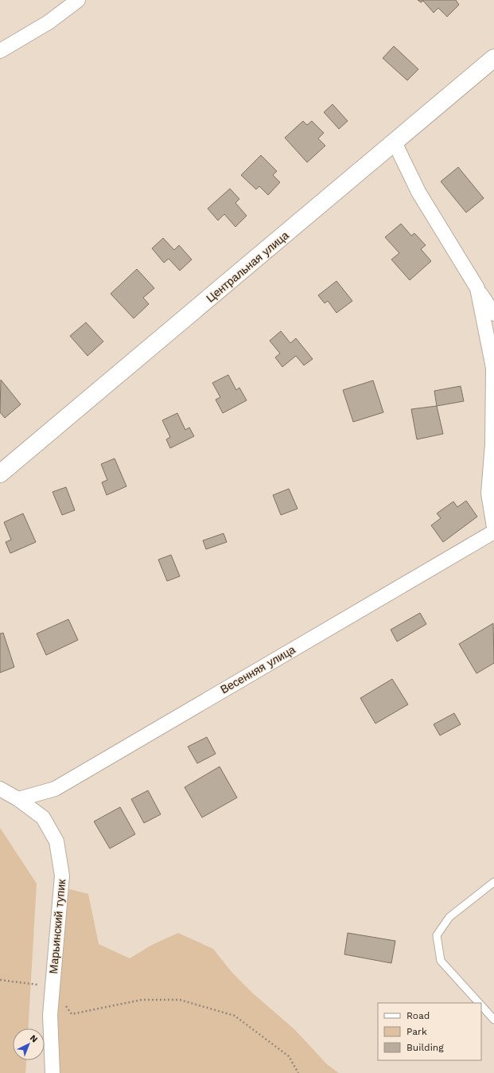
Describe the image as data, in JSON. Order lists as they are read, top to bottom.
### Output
{
  "streets": {
    "main road": ["Центральная улица"],
    "street": ["Весенняя улица", "Марьинский тупик"]
  },
  "crossings": [
    ["Весенняя улица", "Марьинский тупик"]
  ],
  "legend": ["Road", "Park", "Building"],
  "north": "top right"
}
